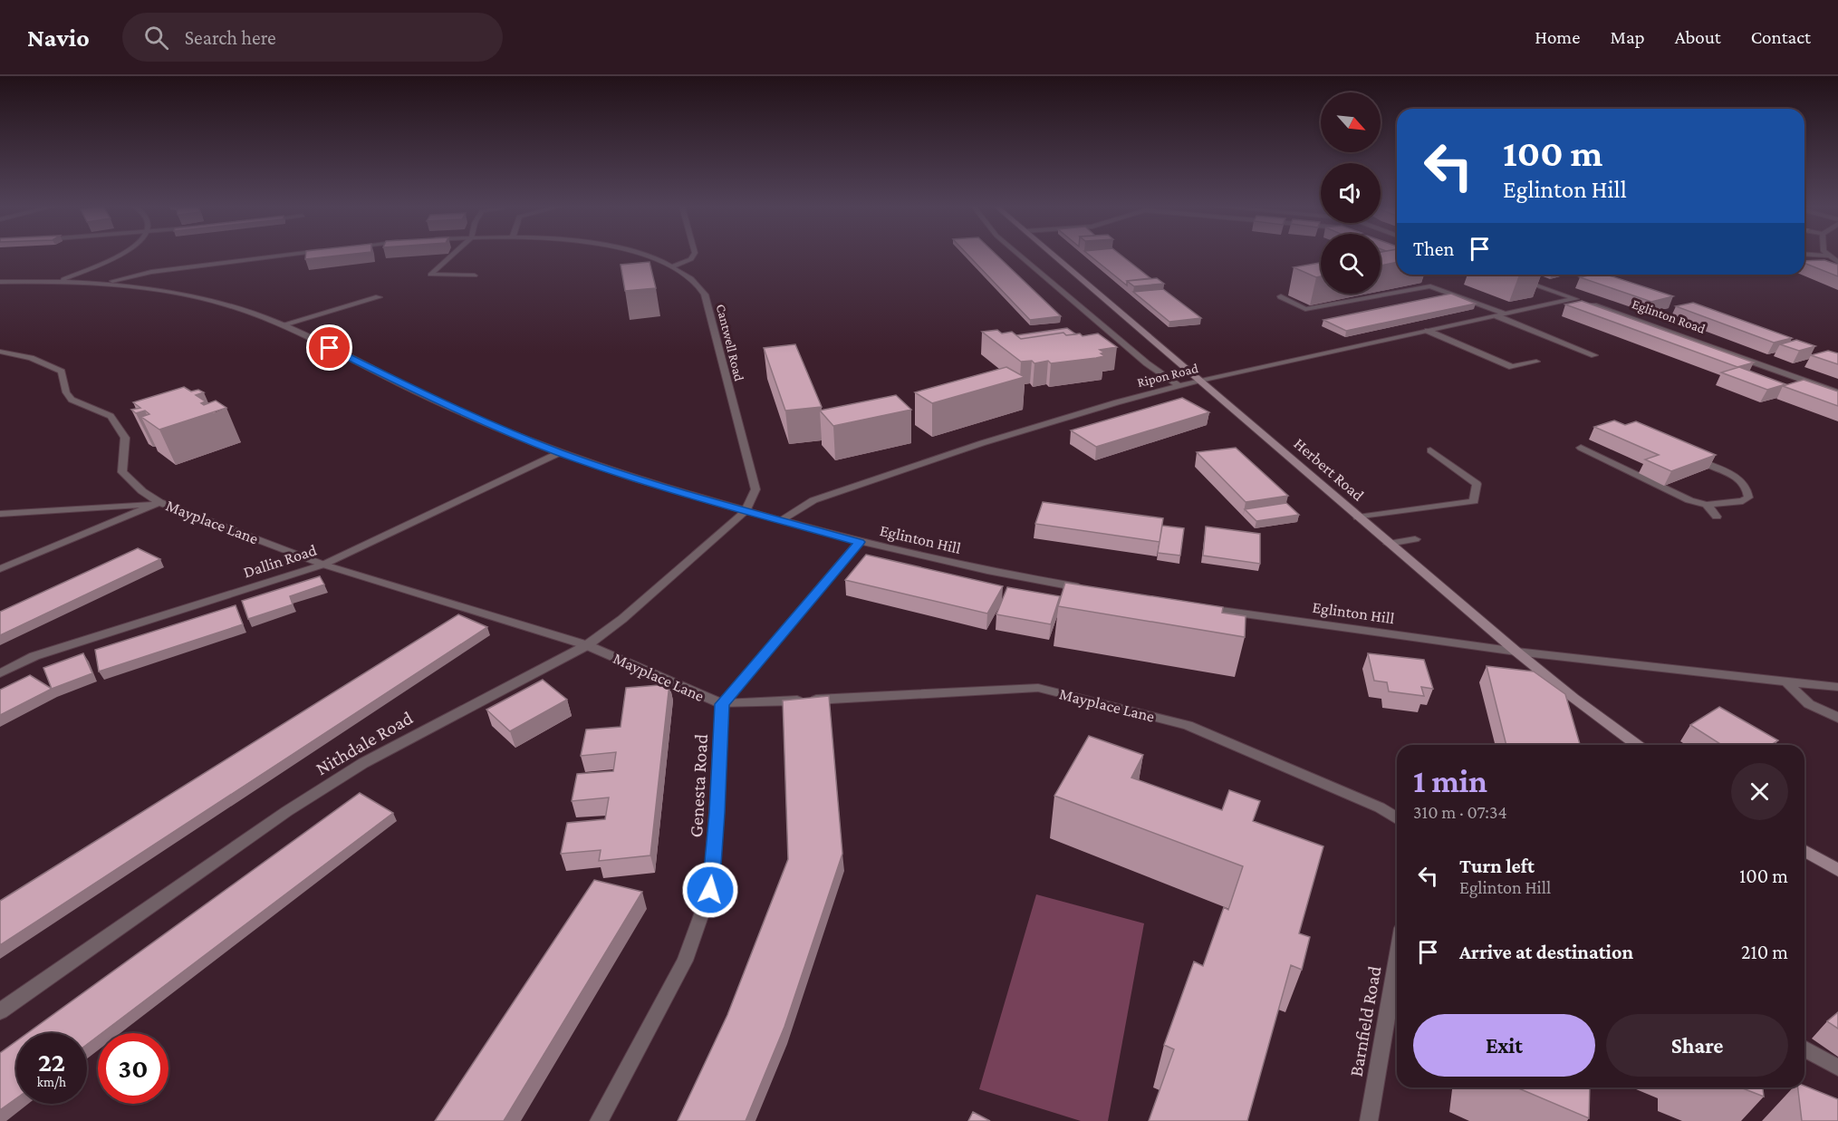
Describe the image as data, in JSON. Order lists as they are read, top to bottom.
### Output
{
  "streets": {
    "street": [
      "Eglinton Road",
      "Cantwell Road",
      "Ripon Road",
      "Herbert Road",
      "Mayplace Lane",
      "Eglinton Hill",
      "Dallin Road",
      "Nithdale Road",
      "Genesta Road",
      "Barnfield Road"
    ]
  },
  "crossings": [
    ["Eglinton Road", "Ripon Road"],
    ["Cantwell Road", "Eglinton Hill"],
    ["Cantwell Road", "Nithdale Road"],
    ["Ripon Road", "Herbert Road"],
    ["Ripon Road", "Eglinton Hill"],
    ["Herbert Road", "Eglinton Hill"],
    ["Mayplace Lane", "Dallin Road"],
    ["Mayplace Lane", "Nithdale Road"],
    ["Mayplace Lane", "Genesta Road"],
    ["Eglinton Hill", "Dallin Road"],
    ["Eglinton Hill", "Nithdale Road"]
  ],
  "north": "bottom right",
  "page": {
    "header": "Navio",
    "search": "Search here",
    "nav": [
      "Home",
      "Map",
      "About",
      "Contact"
    ],
    "turn": ["100 m", "Eglinton Hill"],
    "then": "Then",
    "heading": ["1 min", "310 m · 07:34"],
    "list": [
      {
        "name": "Turn left",
        "note": "Eglinton Hill",
        "value": "100 m"
      },
      {
        "name": "Arrive at destination",
        "value": "210 m"
      }
    ],
    "buttons": ["Exit", "Share"],
    "speed": "22 km/h",
    "limit": "30"
  }
}
